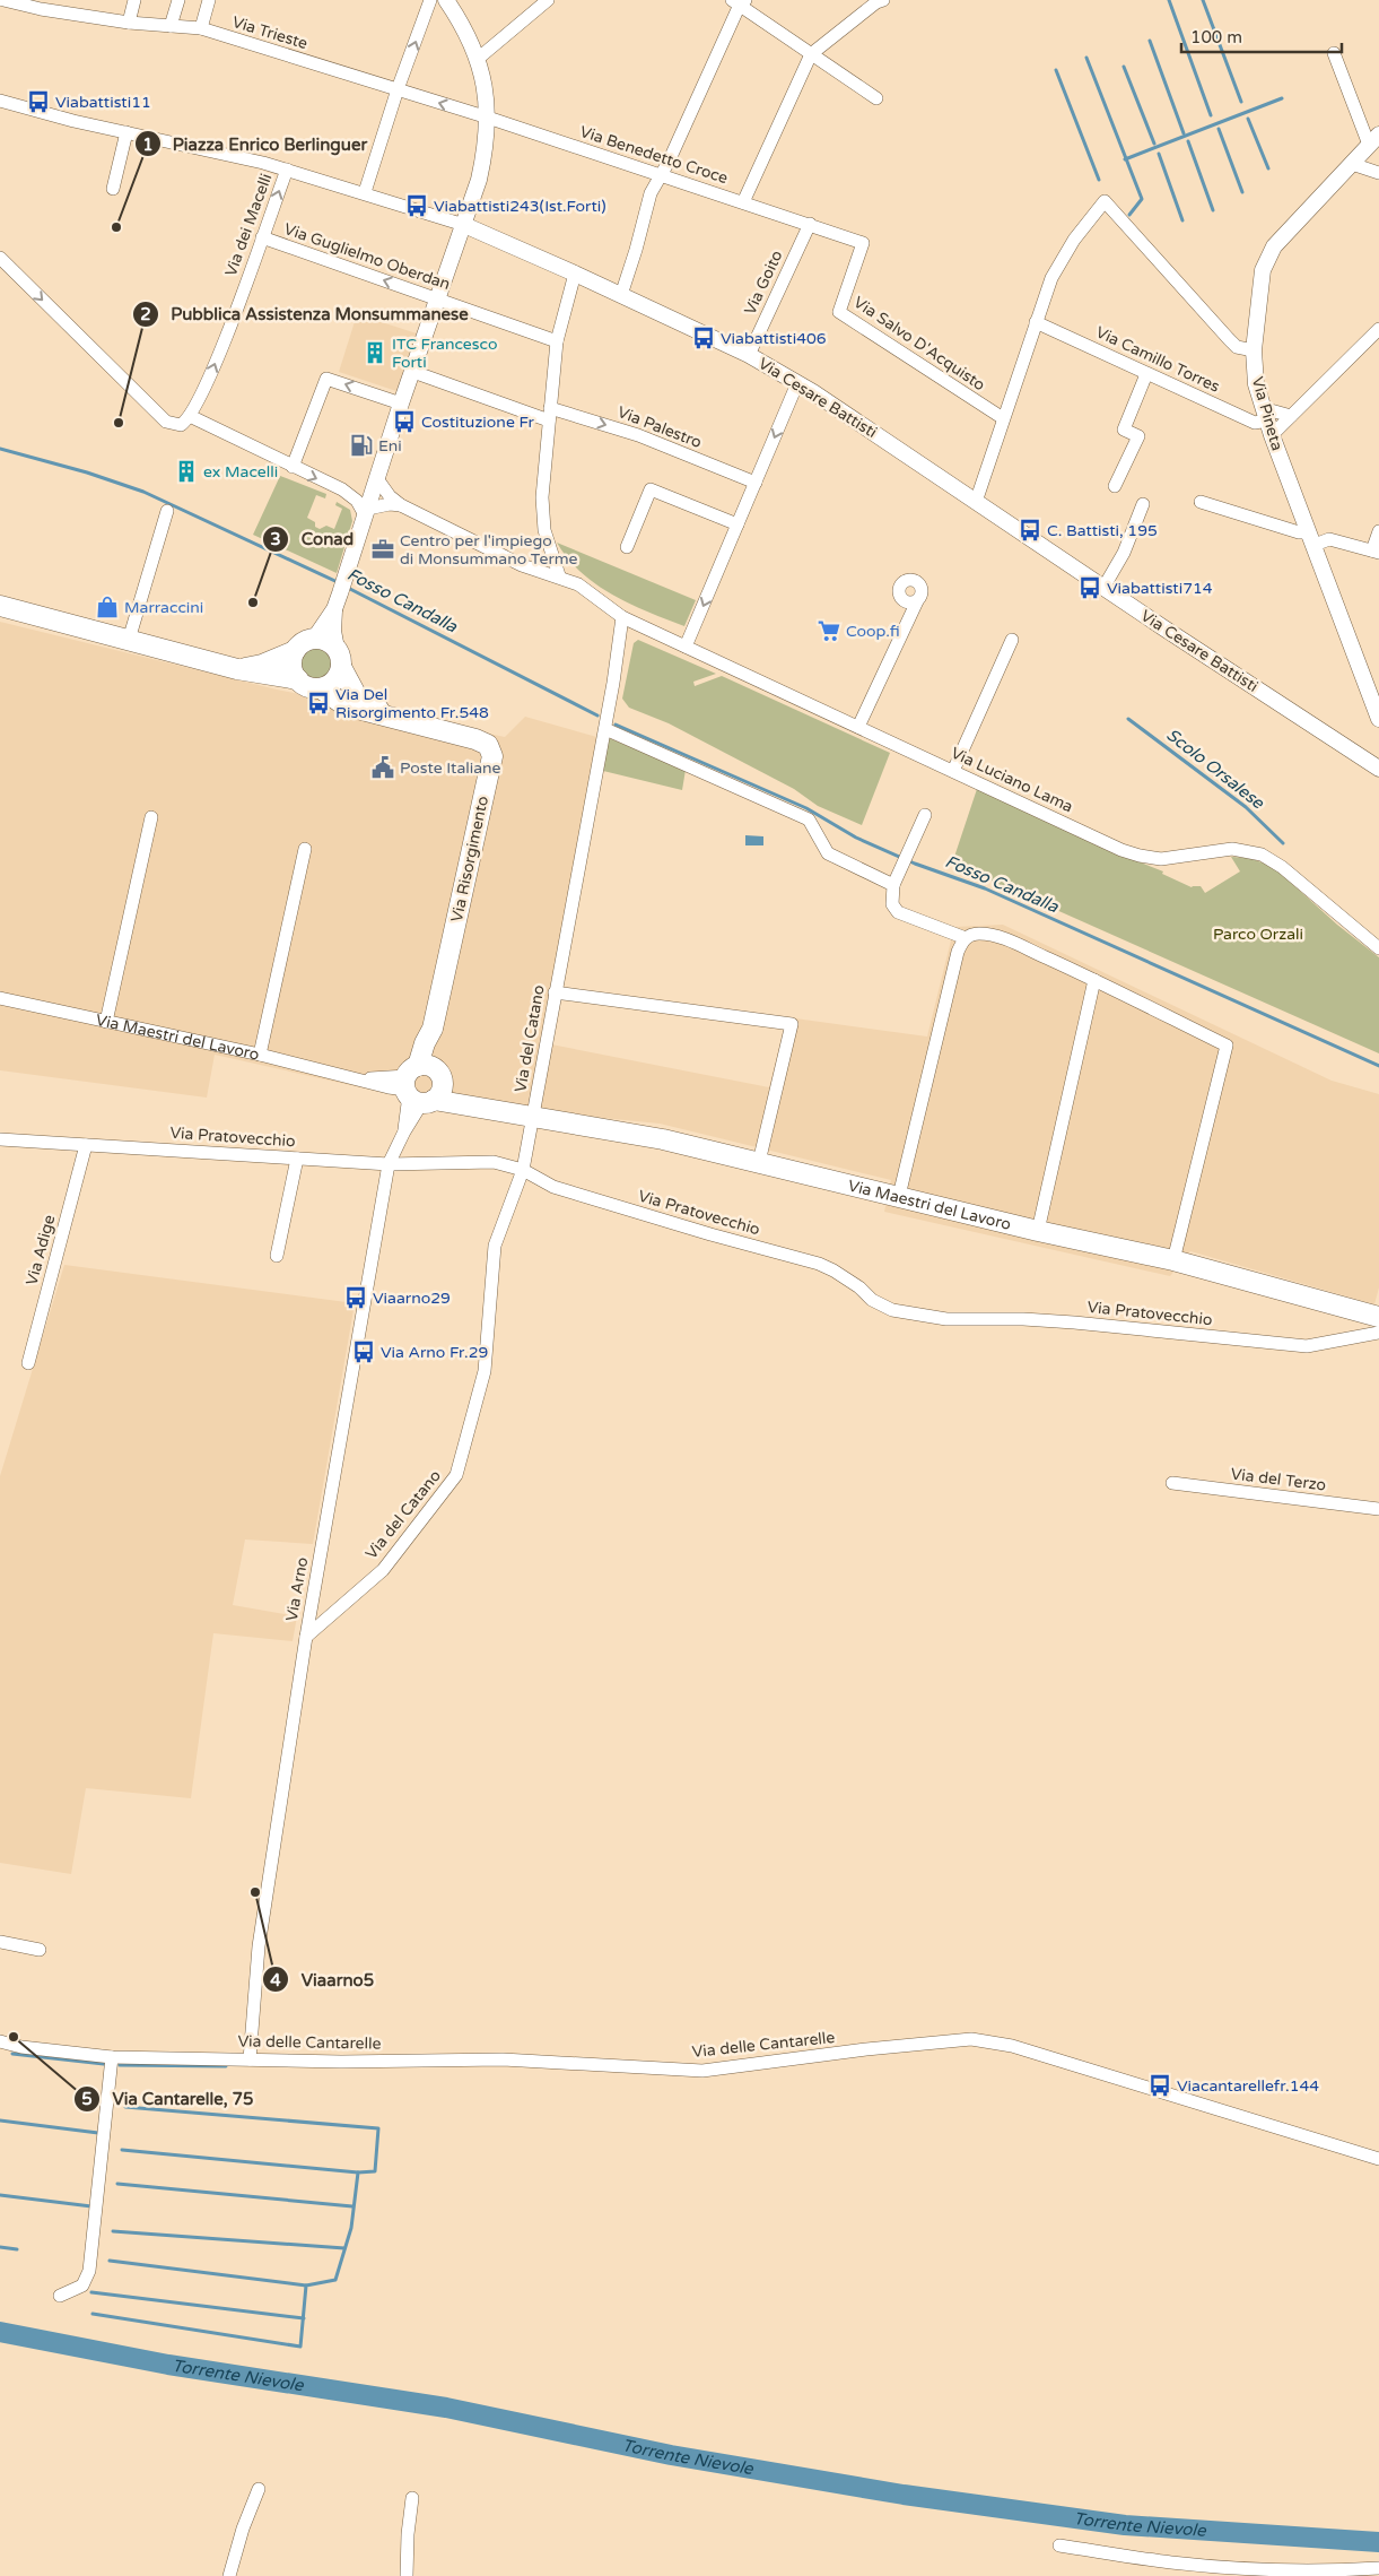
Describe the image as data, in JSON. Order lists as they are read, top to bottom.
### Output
{
  "streets": {
    "main road": ["Via Risorgimento", "Via Maestri del Lavoro"],
    "street": [
      "Via Trieste",
      "Via Benedetto Croce",
      "Via dei Macelli",
      "Via Guglielmo Oberdan",
      "Via Goito",
      "Via Salvo D'Acquisto",
      "Via Camillo Torres",
      "Via Cesare Battisti",
      "Via Pineta",
      "Via Palestro",
      "Via Luciano Lama",
      "Via del Catano",
      "Via Pratovecchio",
      "Via Adige",
      "Via del Terzo",
      "Via Arno",
      "Via delle Cantarelle"
    ]
  },
  "crossings": [
    ["Via Trieste", "Via Benedetto Croce"],
    ["Via Benedetto Croce", "Via Goito"],
    ["Via Benedetto Croce", "Via Salvo D'Acquisto"],
    ["Via dei Macelli", "Via Guglielmo Oberdan"],
    ["Via dei Macelli", "Via Cesare Battisti"],
    ["Via Goito", "Via Salvo D'Acquisto"],
    ["Via Goito", "Via Cesare Battisti"],
    ["Via Camillo Torres", "Via Pineta"],
    ["Via Luciano Lama", "Via del Catano"],
    ["Via Risorgimento", "Via Maestri del Lavoro"],
    ["Via Risorgimento", "Via Arno"],
    ["Via Maestri del Lavoro", "Via del Catano"],
    ["Via Maestri del Lavoro", "Via Arno"],
    ["Via del Catano", "Via Pratovecchio"],
    ["Via del Catano", "Via Arno"],
    ["Via Pratovecchio", "Via Adige"],
    ["Via Pratovecchio", "Via Arno"],
    ["Via Arno", "Via delle Cantarelle"]
  ],
  "one_way": ["Via dei Macelli", "Via Guglielmo Oberdan", "Via Palestro"],
  "water": ["Fosso Candalla", "Scolo Orsalese", "Torrente Nievole"],
  "parks": ["Parco Orzali"],
  "places": {
    "bus stop": [
      "Viabattisti11",
      "Viabattisti243(Ist.Forti)",
      "Viabattisti406",
      "Costituzione Fr",
      "C. Battisti, 195",
      "Viabattisti714",
      "Via Del Risorgimento Fr.548",
      "Viaarno29",
      "Via Arno Fr.29",
      "Viacantarellefr.144"
    ],
    "other": [
      "Piazza Enrico Berlinguer",
      "Pubblica Assistenza Monsummanese",
      "Conad",
      "Viaarno5",
      "Via Cantarelle, 75"
    ],
    "building": ["ITC Francesco Forti", "ex Macelli"],
    "fuel station": ["Eni"],
    "office": ["Centro per l'impiego di Monsummano Terme"],
    "shop": ["Marraccini"],
    "supermarket": ["Coop.fi"],
    "public building": ["Poste Italiane"]
  },
  "scale_bar": "100 m"
}
